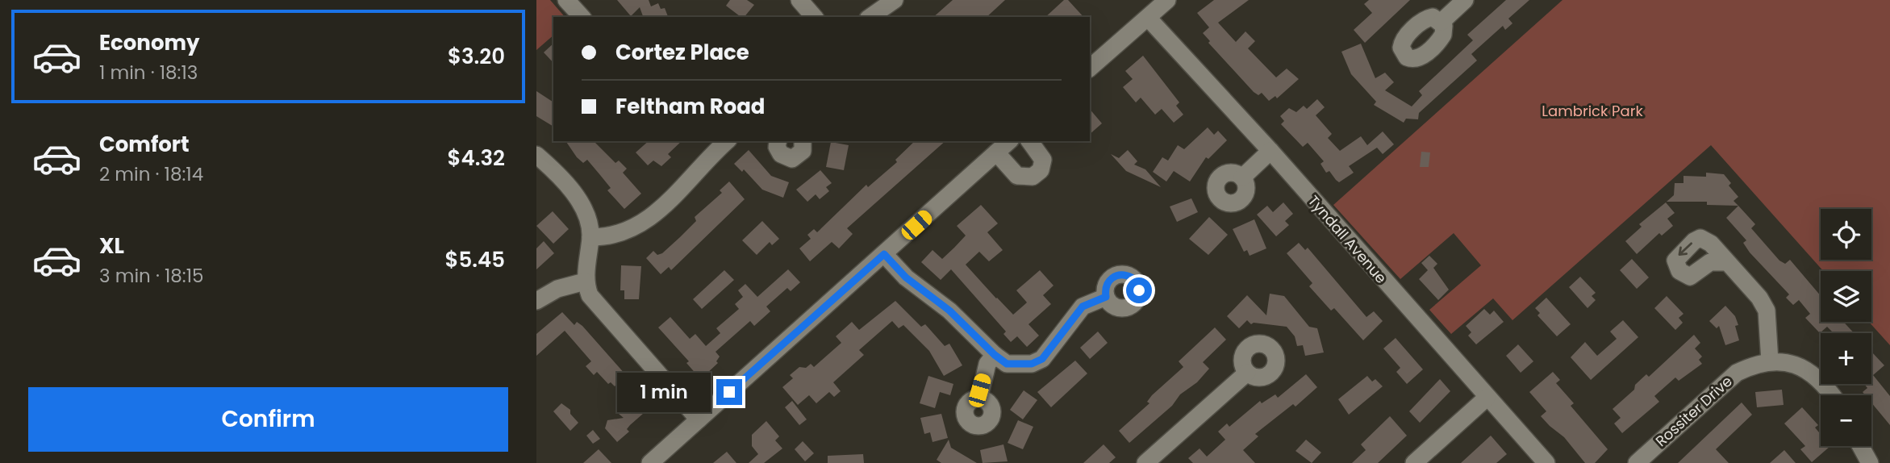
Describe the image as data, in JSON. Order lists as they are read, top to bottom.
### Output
{
  "streets": {
    "street": ["Tyndall Avenue", "Rossiter Drive"]
  },
  "parks": ["Lambrick Park"],
  "page": {
    "list": [
      {
        "name": "Economy",
        "note": "1 min · 18:13",
        "value": "$3.20"
      },
      {
        "name": "Comfort",
        "note": "2 min · 18:14",
        "value": "$4.32"
      },
      {
        "name": "XL",
        "note": "3 min · 18:15",
        "value": "$5.45"
      }
    ],
    "banner": ["Cortez Place", "Feltham Road"],
    "map_buttons": ["+", "−"],
    "bubble": "1 min",
    "buttons": "Confirm"
  }
}
